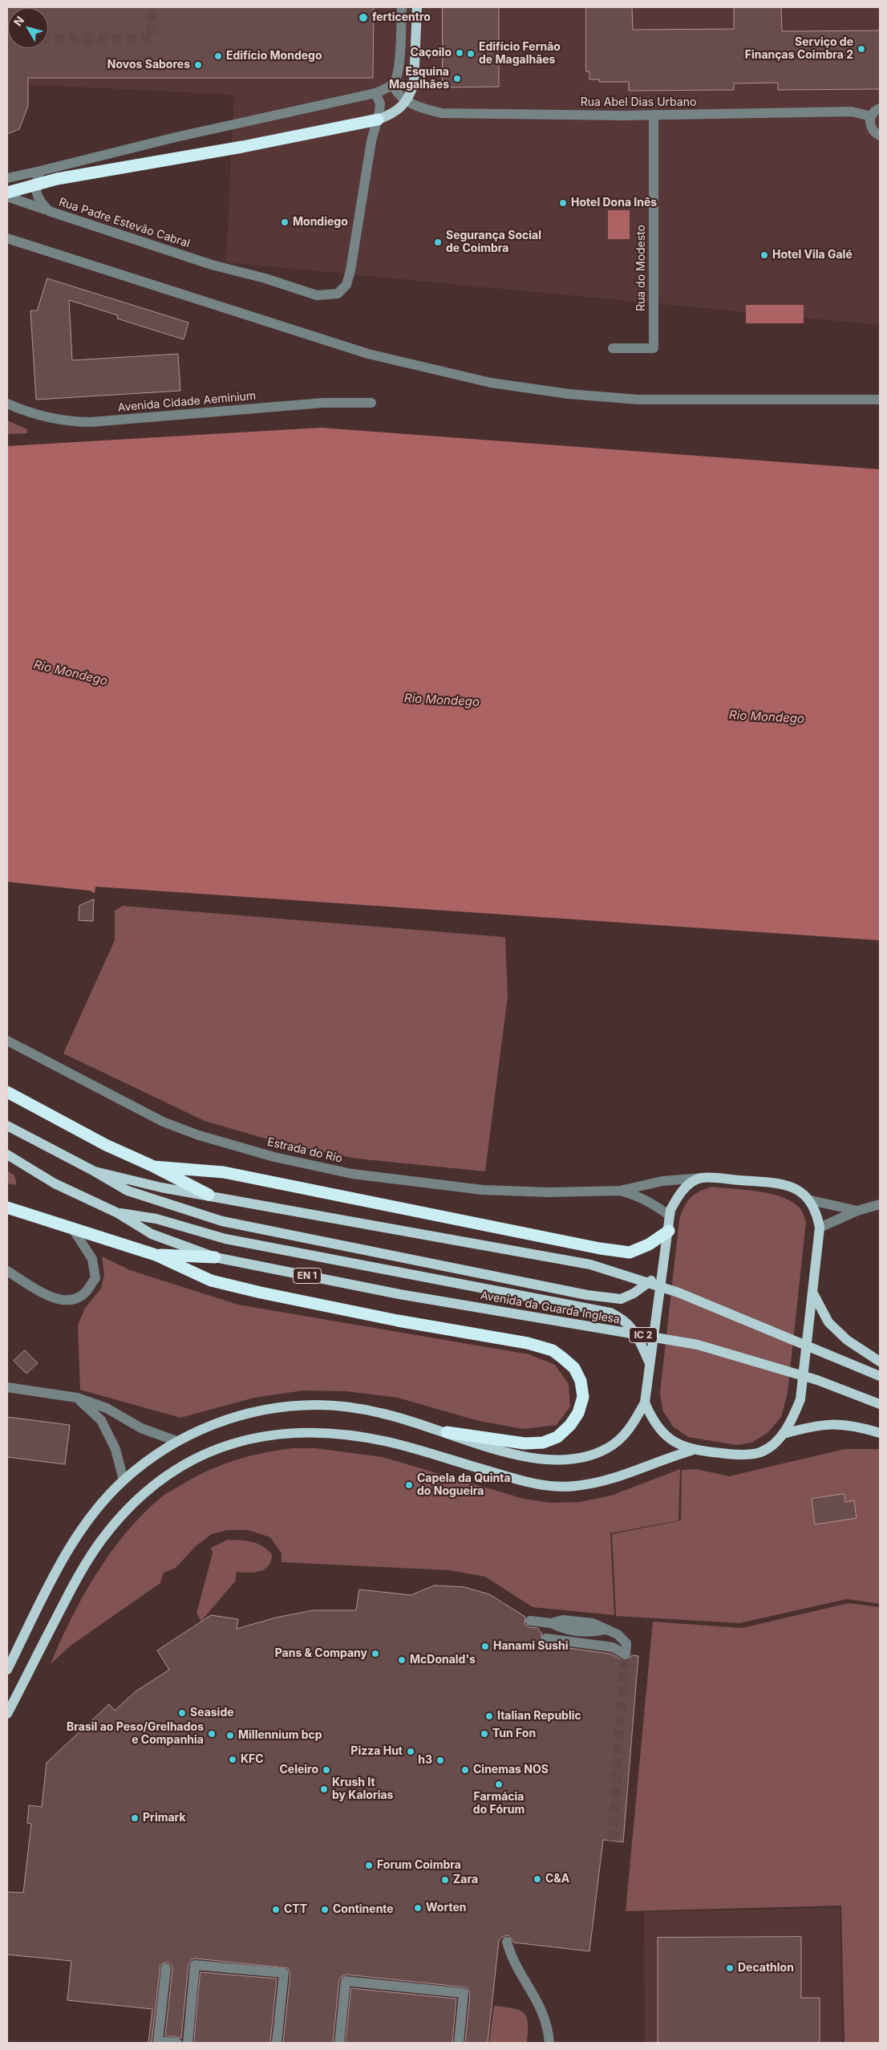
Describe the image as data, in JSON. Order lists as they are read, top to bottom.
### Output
{
  "streets": {
    "main road": ["EN 1", "Avenida da Guarda Inglesa", "IC 2"],
    "street": [
      "Rua Abel Dias Urbano",
      "Rua Padre Estevão Cabral",
      "Rua do Modesto",
      "Avenida Cidade Aeminium",
      "Estrada do Rio"
    ]
  },
  "crossings": [
    ["Rua Abel Dias Urbano", "Rua do Modesto"],
    ["EN 1", "Avenida da Guarda Inglesa"]
  ],
  "water": ["Rio Mondego"],
  "places": [
    "ferticentro",
    "Serviço de Finanças Coimbra 2",
    "Caçoilo",
    "Edifício Fernão de Magalhães",
    "Edifício Mondego",
    "Novos Sabores",
    "Esquina Magalhães",
    "Hotel Dona Inês",
    "Mondiego",
    "Segurança Social de Coimbra",
    "Hotel Vila Galé",
    "Capela da Quinta do Nogueira",
    "Hanami Sushi",
    "Pans & Company",
    "McDonald's",
    "Seaside",
    "Italian Republic",
    "Brasil ao Peso/Grelhados e Companhia",
    "Tun Fon",
    "Millennium bcp",
    "Pizza Hut",
    "KFC",
    "h3",
    "Celeiro",
    "Cinemas NOS",
    "Farmácia do Fórum",
    "Krush It by Kalorias",
    "Primark",
    "Forum Coimbra",
    "C&A",
    "Zara",
    "Worten",
    "CTT",
    "Continente",
    "Decathlon"
  ],
  "north": "top left"
}
